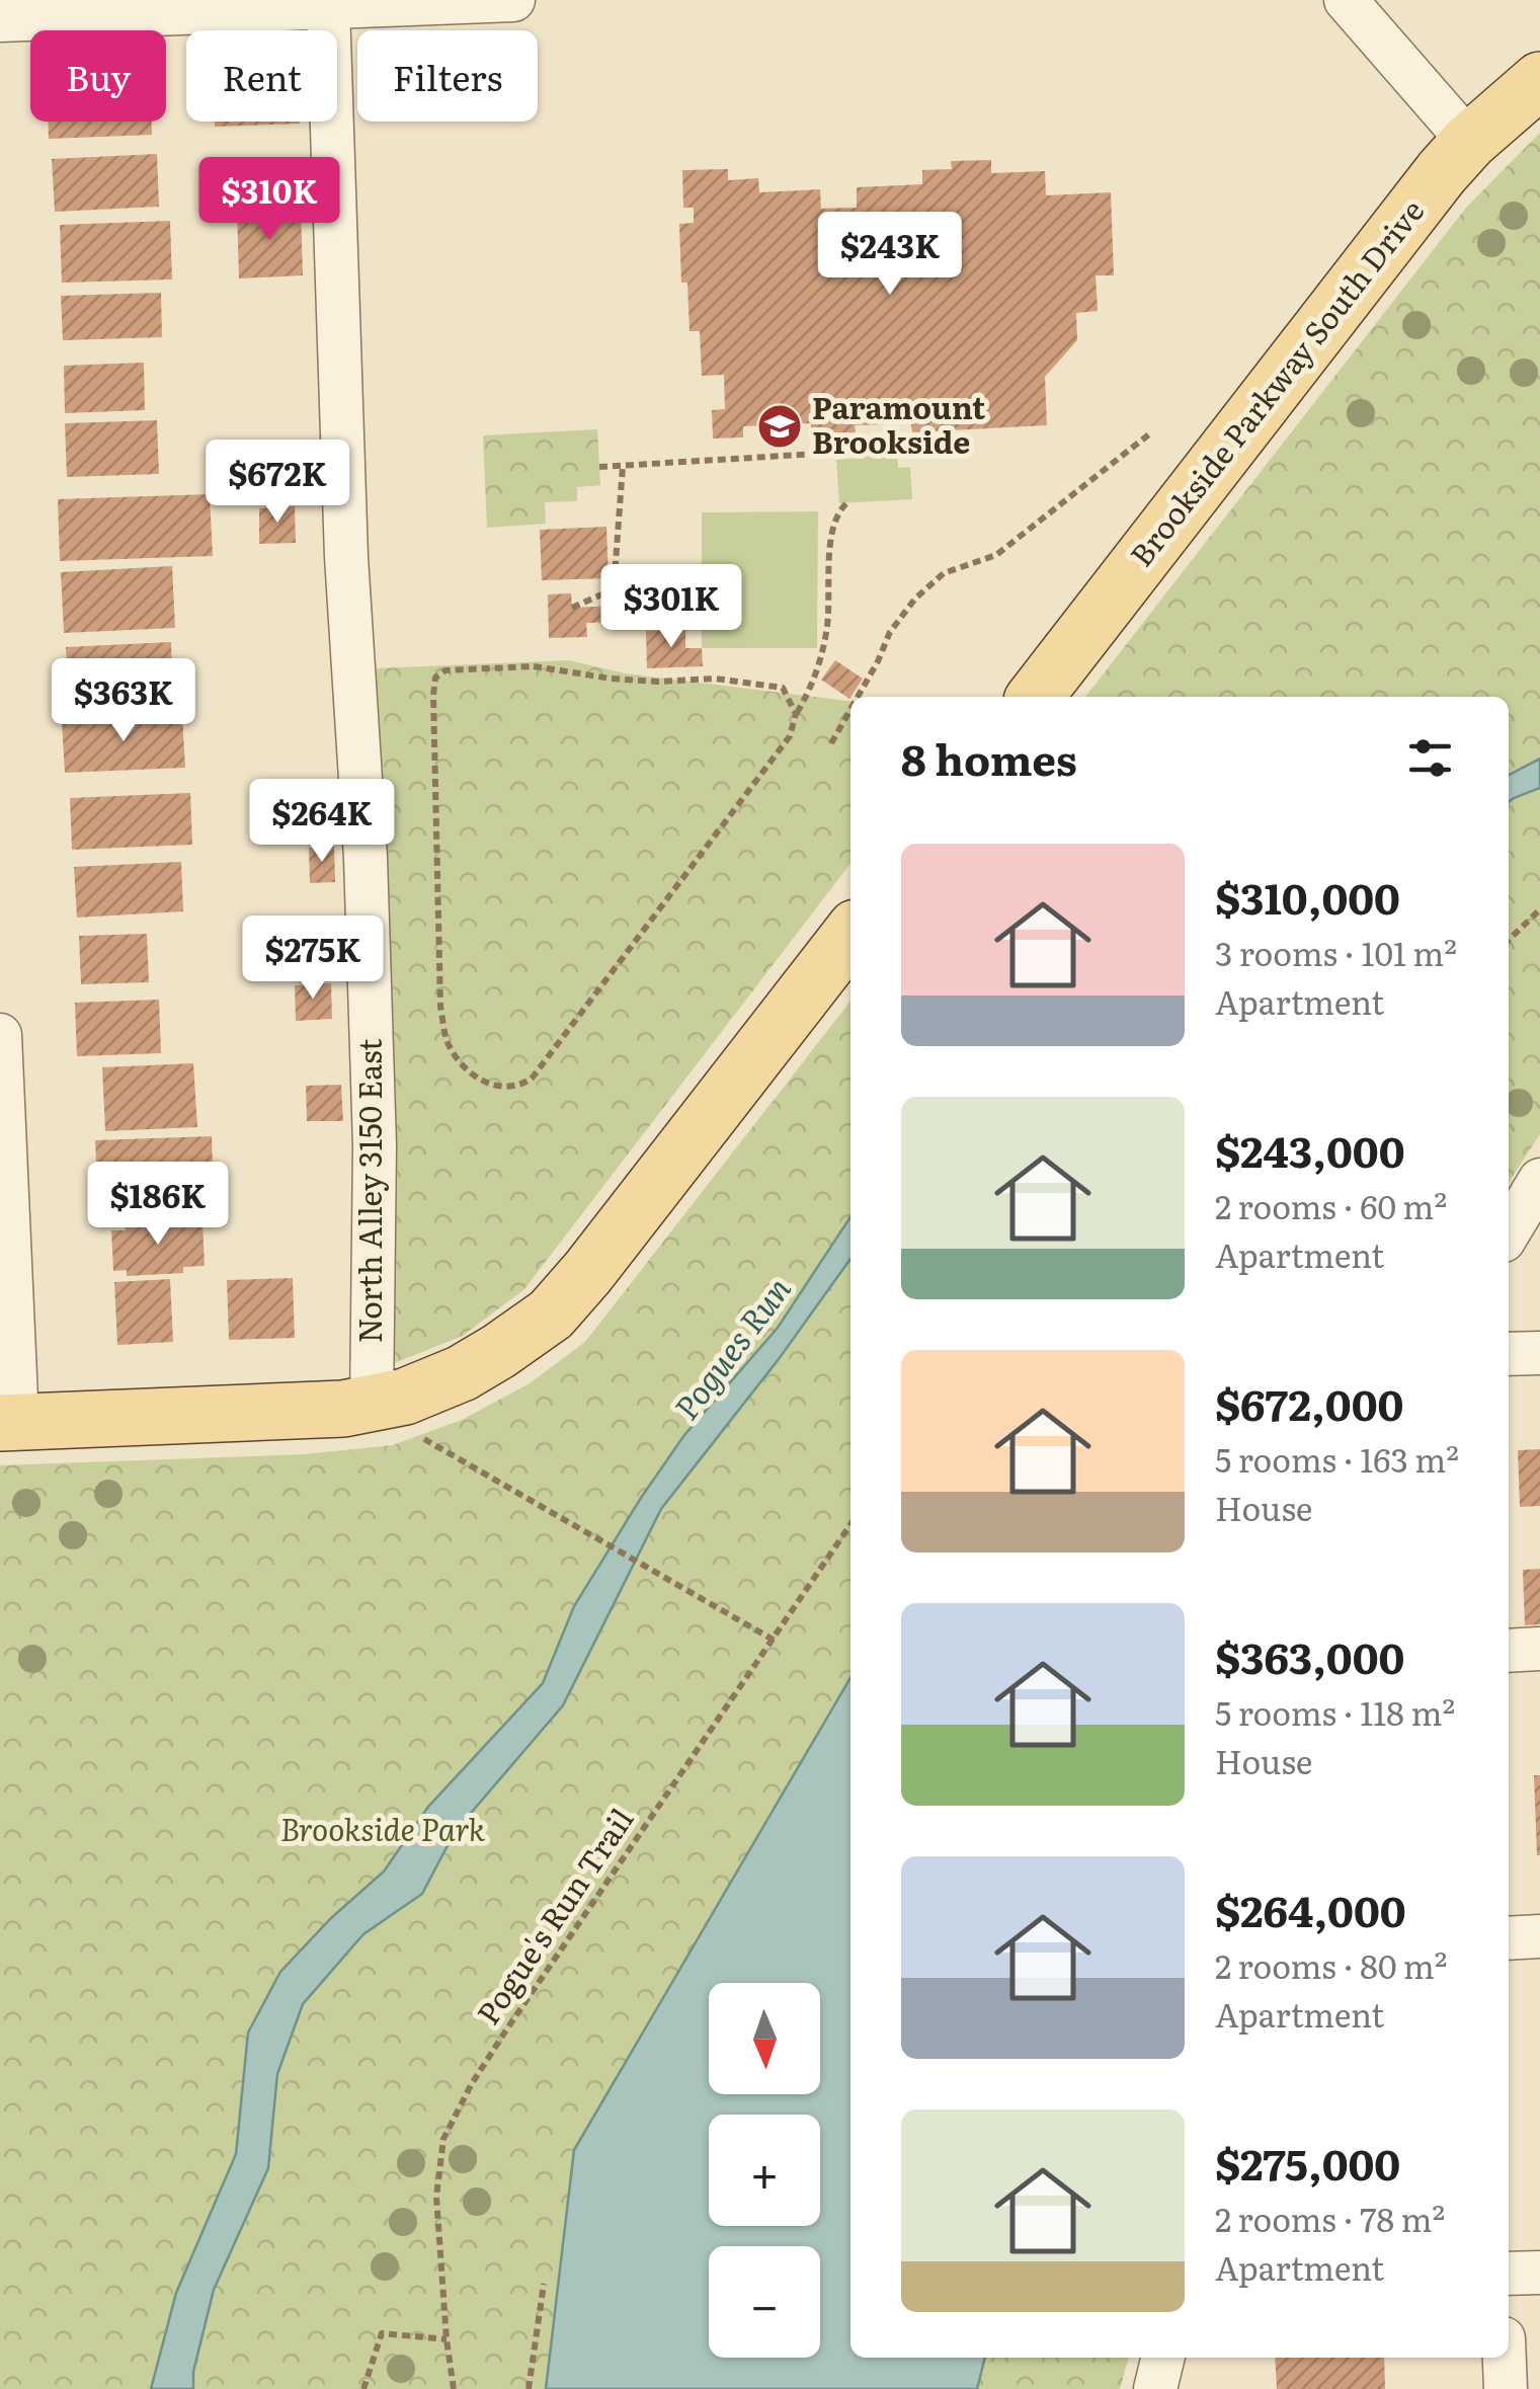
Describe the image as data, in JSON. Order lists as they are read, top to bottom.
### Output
{
  "streets": {
    "main road": ["Brookside Parkway South Drive"],
    "street": ["North Alley 3150 East"],
    "path": ["Pogue's Run Trail"]
  },
  "water": ["Pogues Run"],
  "parks": ["Brookside Park"],
  "places": {
    "school or university": ["Paramount Brookside"]
  },
  "north": "bottom",
  "page": {
    "chip": ["Buy", "Rent", "Filters"],
    "price": [
      "$310K",
      "$243K",
      "$672K",
      "$301K",
      "$363K",
      "$264K",
      "$275K",
      "$186K"
    ],
    "heading": "8 homes",
    "list": [
      {
        "name": "$310,000",
        "note": "3 rooms · 101 m² · Apartment"
      },
      {
        "name": "$243,000",
        "note": "2 rooms · 60 m² · Apartment"
      },
      {
        "name": "$672,000",
        "note": "5 rooms · 163 m² · House"
      },
      {
        "name": "$363,000",
        "note": "5 rooms · 118 m² · House"
      },
      {
        "name": "$264,000",
        "note": "2 rooms · 80 m² · Apartment"
      },
      {
        "name": "$275,000",
        "note": "2 rooms · 78 m² · Apartment"
      }
    ],
    "map_buttons": ["+", "−"]
  }
}
